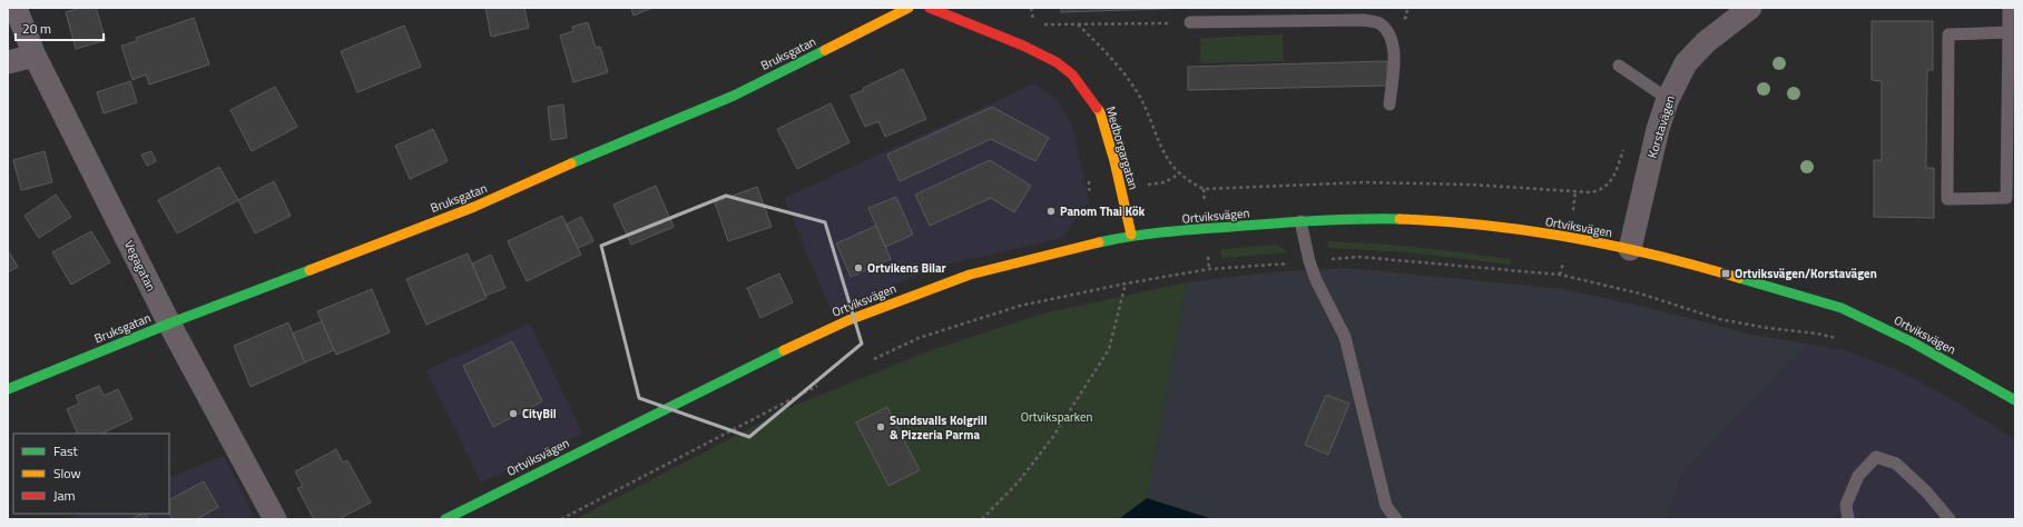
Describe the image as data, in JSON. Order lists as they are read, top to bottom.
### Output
{
  "streets": {
    "street": [
      "Bruksgatan",
      "Korstavägen",
      "Medborgargatan",
      "Ortviksvägen",
      "Vegagatan"
    ]
  },
  "crossings": [
    ["Bruksgatan", "Vegagatan"],
    ["Korstavägen", "Ortviksvägen"],
    ["Medborgargatan", "Ortviksvägen"]
  ],
  "parks": ["Ortviksparken"],
  "places": {
    "other": [
      "Panom Thai Kök",
      "Ortvikens Bilar",
      "CityBil",
      "Sundsvalls Kolgrill & Pizzeria Parma"
    ],
    "transit": ["Ortviksvägen/Korstavägen"]
  },
  "legend": ["Fast", "Slow", "Jam"],
  "scale_bar": "20 m"
}
